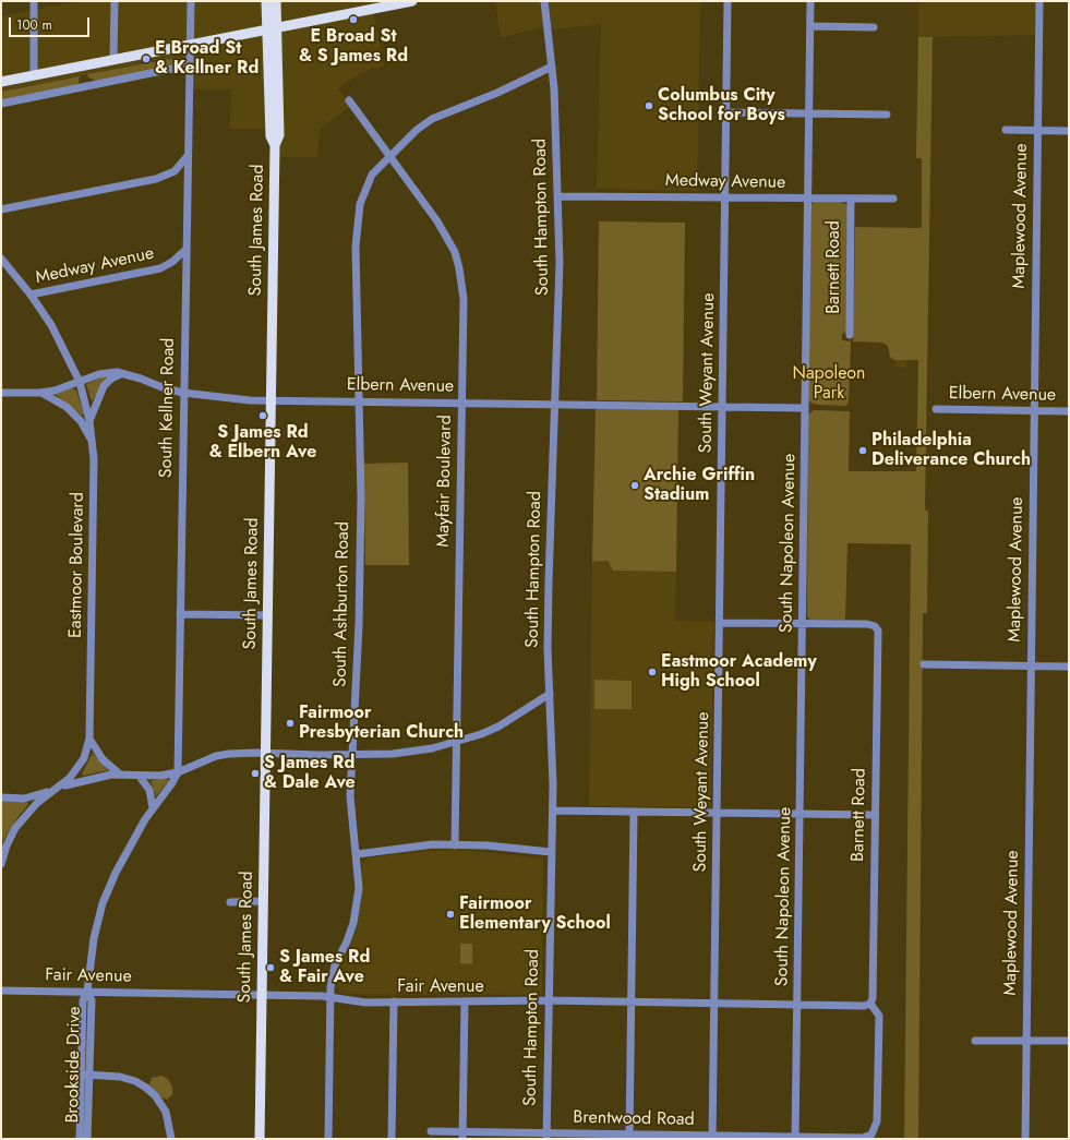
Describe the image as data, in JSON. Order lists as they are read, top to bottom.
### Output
{
  "streets": {
    "main road": ["South James Road"],
    "street": [
      "Medway Avenue",
      "Maplewood Avenue",
      "South Hampton Road",
      "Barnett Road",
      "South Weyant Avenue",
      "Elbern Avenue",
      "South Kellner Road",
      "Mayfair Boulevard",
      "South Napoleon Avenue",
      "Eastmoor Boulevard",
      "South Ashburton Road",
      "Fair Avenue",
      "Brookside Drive",
      "Brentwood Road"
    ]
  },
  "crossings": [
    ["Medway Avenue", "South Hampton Road"],
    ["Medway Avenue", "Barnett Road"],
    ["Medway Avenue", "South Weyant Avenue"],
    ["Medway Avenue", "South Kellner Road"],
    ["Medway Avenue", "South Napoleon Avenue"],
    ["Medway Avenue", "Eastmoor Boulevard"],
    ["Maplewood Avenue", "Elbern Avenue"],
    ["South Hampton Road", "Elbern Avenue"],
    ["South Hampton Road", "South Ashburton Road"],
    ["South Hampton Road", "Fair Avenue"],
    ["South Hampton Road", "Brentwood Road"],
    ["South James Road", "Elbern Avenue"],
    ["South James Road", "Fair Avenue"],
    ["Barnett Road", "South Napoleon Avenue"],
    ["Barnett Road", "Fair Avenue"],
    ["Barnett Road", "Brentwood Road"],
    ["South Weyant Avenue", "Elbern Avenue"],
    ["South Weyant Avenue", "Fair Avenue"],
    ["South Weyant Avenue", "Brentwood Road"],
    ["Elbern Avenue", "South Kellner Road"],
    ["Elbern Avenue", "Mayfair Boulevard"],
    ["Elbern Avenue", "South Napoleon Avenue"],
    ["Elbern Avenue", "Eastmoor Boulevard"],
    ["Elbern Avenue", "South Ashburton Road"],
    ["South Kellner Road", "Brookside Drive"],
    ["Mayfair Boulevard", "South Ashburton Road"],
    ["South Napoleon Avenue", "Fair Avenue"],
    ["South Napoleon Avenue", "Brentwood Road"],
    ["South Ashburton Road", "Fair Avenue"],
    ["Fair Avenue", "Brookside Drive"],
    ["Fair Avenue", "Brentwood Road"]
  ],
  "parks": ["Napoleon Park"],
  "places": [
    "E Broad St & S James Rd",
    "E Broad St & Kellner Rd",
    "Columbus City School for Boys",
    "S James Rd & Elbern Ave",
    "Philadelphia Deliverance Church",
    "Archie Griffin Stadium",
    "Eastmoor Academy High School",
    "Fairmoor Presbyterian Church",
    "S James Rd & Dale Ave",
    "Fairmoor Elementary School",
    "S James Rd & Fair Ave"
  ],
  "scale_bar": "100 m"
}
